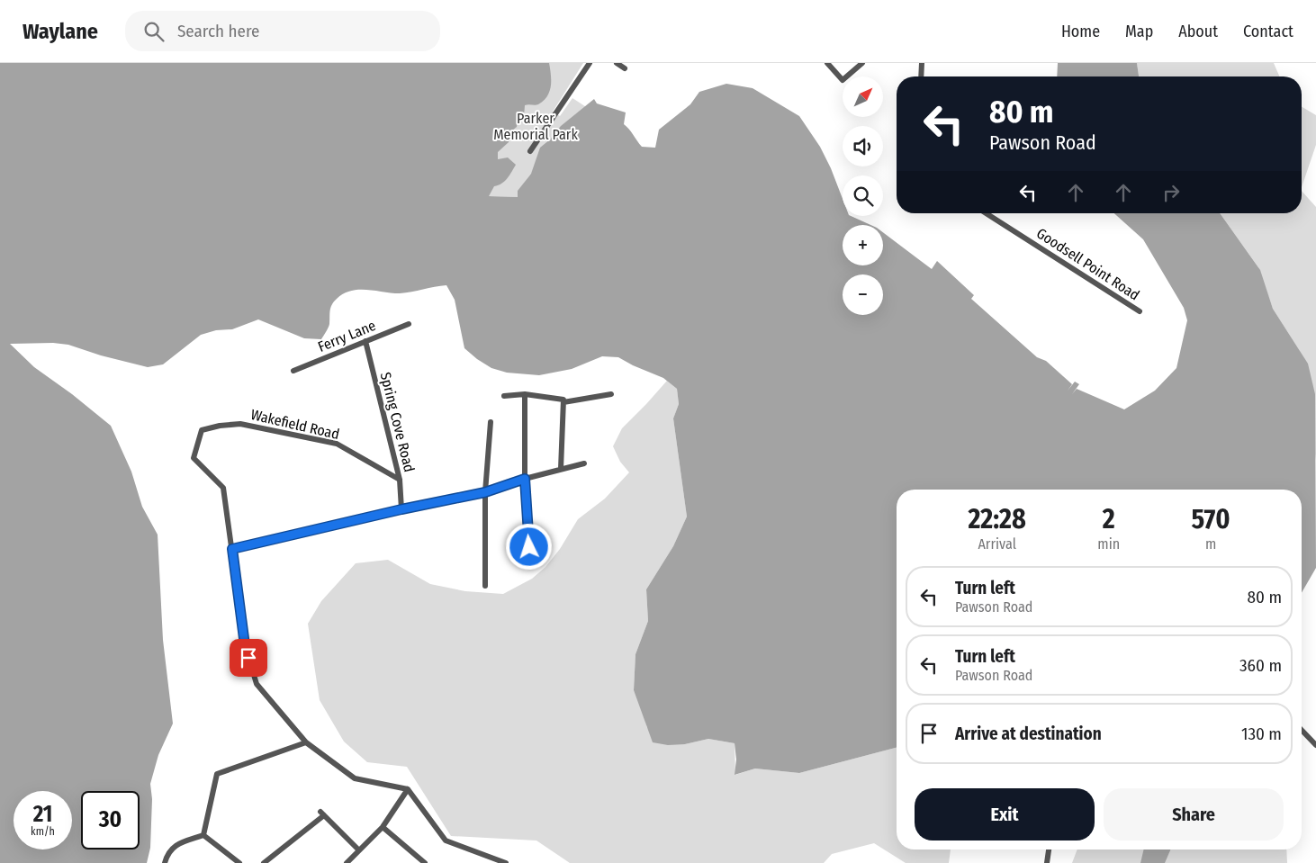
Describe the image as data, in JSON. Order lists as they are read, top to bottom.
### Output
{
  "streets": {
    "street": [
      "Goodsell Point Road",
      "Ferry Lane",
      "Spring Cove Road",
      "Wakefield Road"
    ]
  },
  "crossings": [
    ["Ferry Lane", "Spring Cove Road"],
    ["Spring Cove Road", "Wakefield Road"]
  ],
  "parks": ["Parker Memorial Park"],
  "north": "top right",
  "page": {
    "header": "Waylane",
    "search": "Search here",
    "nav": [
      "Home",
      "Map",
      "About",
      "Contact"
    ],
    "map_buttons": ["+", "−"],
    "turn": ["80 m", "Pawson Road"],
    "eta": [
      "22:28",
      "Arrival",
      "2",
      "min",
      "570",
      "m"
    ],
    "list": [
      {
        "name": "Turn left",
        "note": "Pawson Road",
        "value": "80 m"
      },
      {
        "name": "Turn left",
        "note": "Pawson Road",
        "value": "360 m"
      },
      {
        "name": "Arrive at destination",
        "value": "130 m"
      }
    ],
    "buttons": ["Exit", "Share"],
    "speed": "21 km/h",
    "limit": "30"
  }
}
